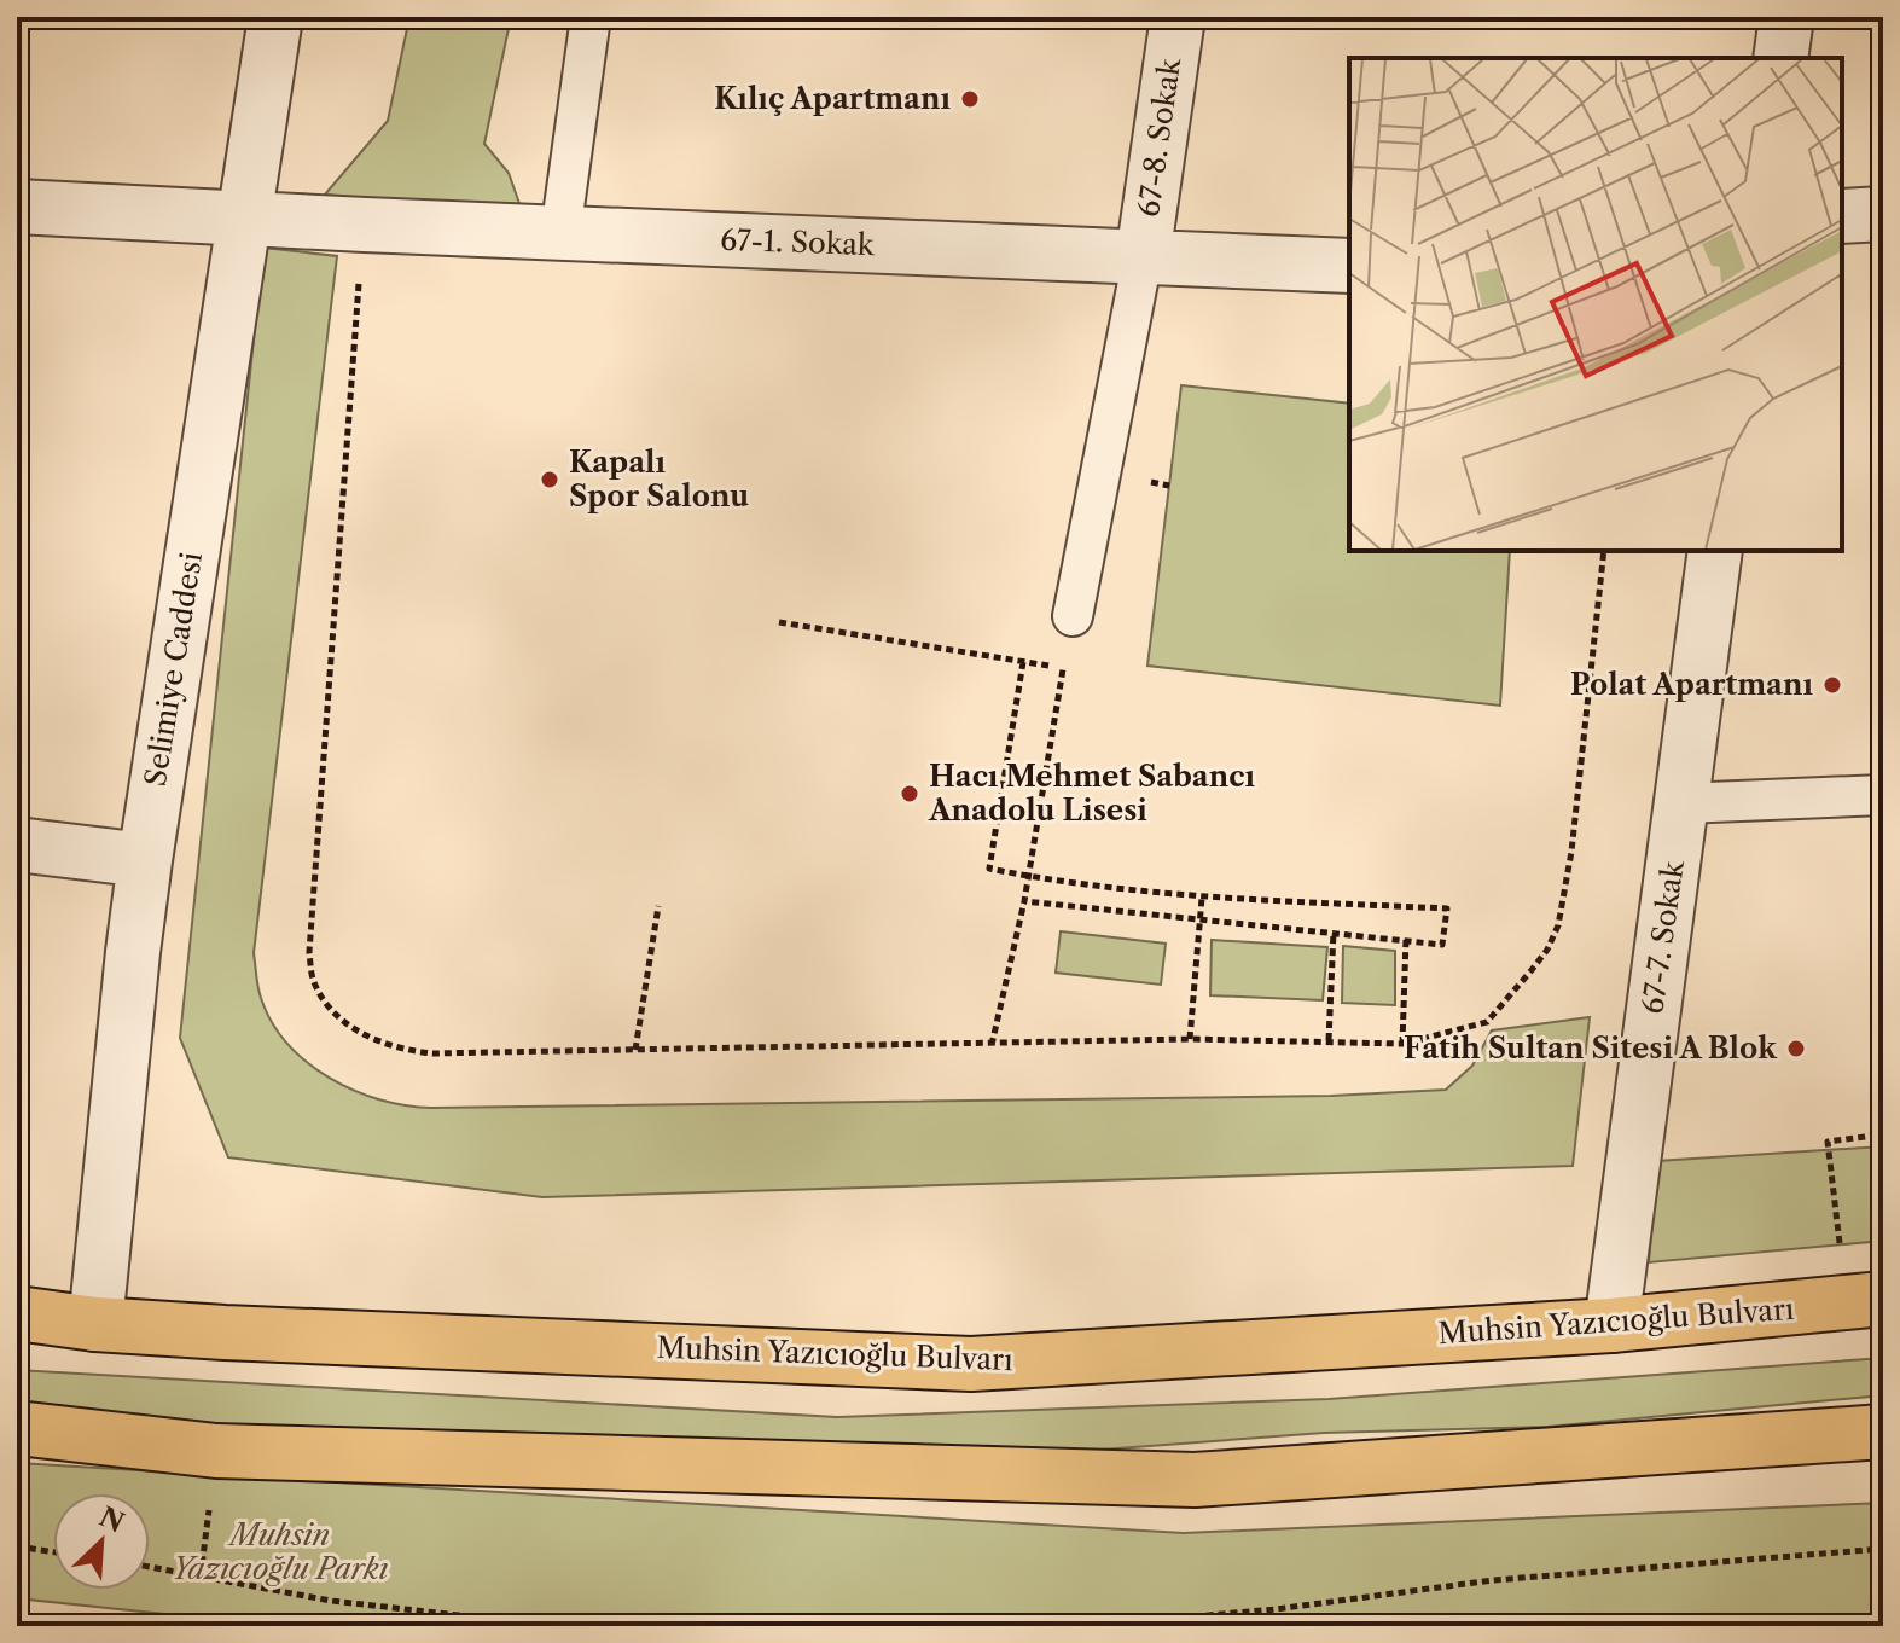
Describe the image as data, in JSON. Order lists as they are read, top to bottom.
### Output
{
  "streets": {
    "main road": ["Muhsin Yazıcıoğlu Bulvarı"],
    "street": [
      "67-8. Sokak",
      "67-1. Sokak",
      "Selimiye Caddesi",
      "67-7. Sokak"
    ]
  },
  "crossings": [
    ["67-8. Sokak", "67-1. Sokak"],
    ["67-1. Sokak", "Selimiye Caddesi"],
    ["Selimiye Caddesi", "Muhsin Yazıcıoğlu Bulvarı"],
    ["67-7. Sokak", "Muhsin Yazıcıoğlu Bulvarı"]
  ],
  "parks": ["Muhsin Yazıcıoğlu Parkı"],
  "places": [
    "Kılıç Apartmanı",
    "Kapalı Spor Salonu",
    "Polat Apartmanı",
    "Hacı Mehmet Sabancı Anadolu Lisesi",
    "Fatih Sultan Sitesi A Blok"
  ],
  "north": "top right"
}
